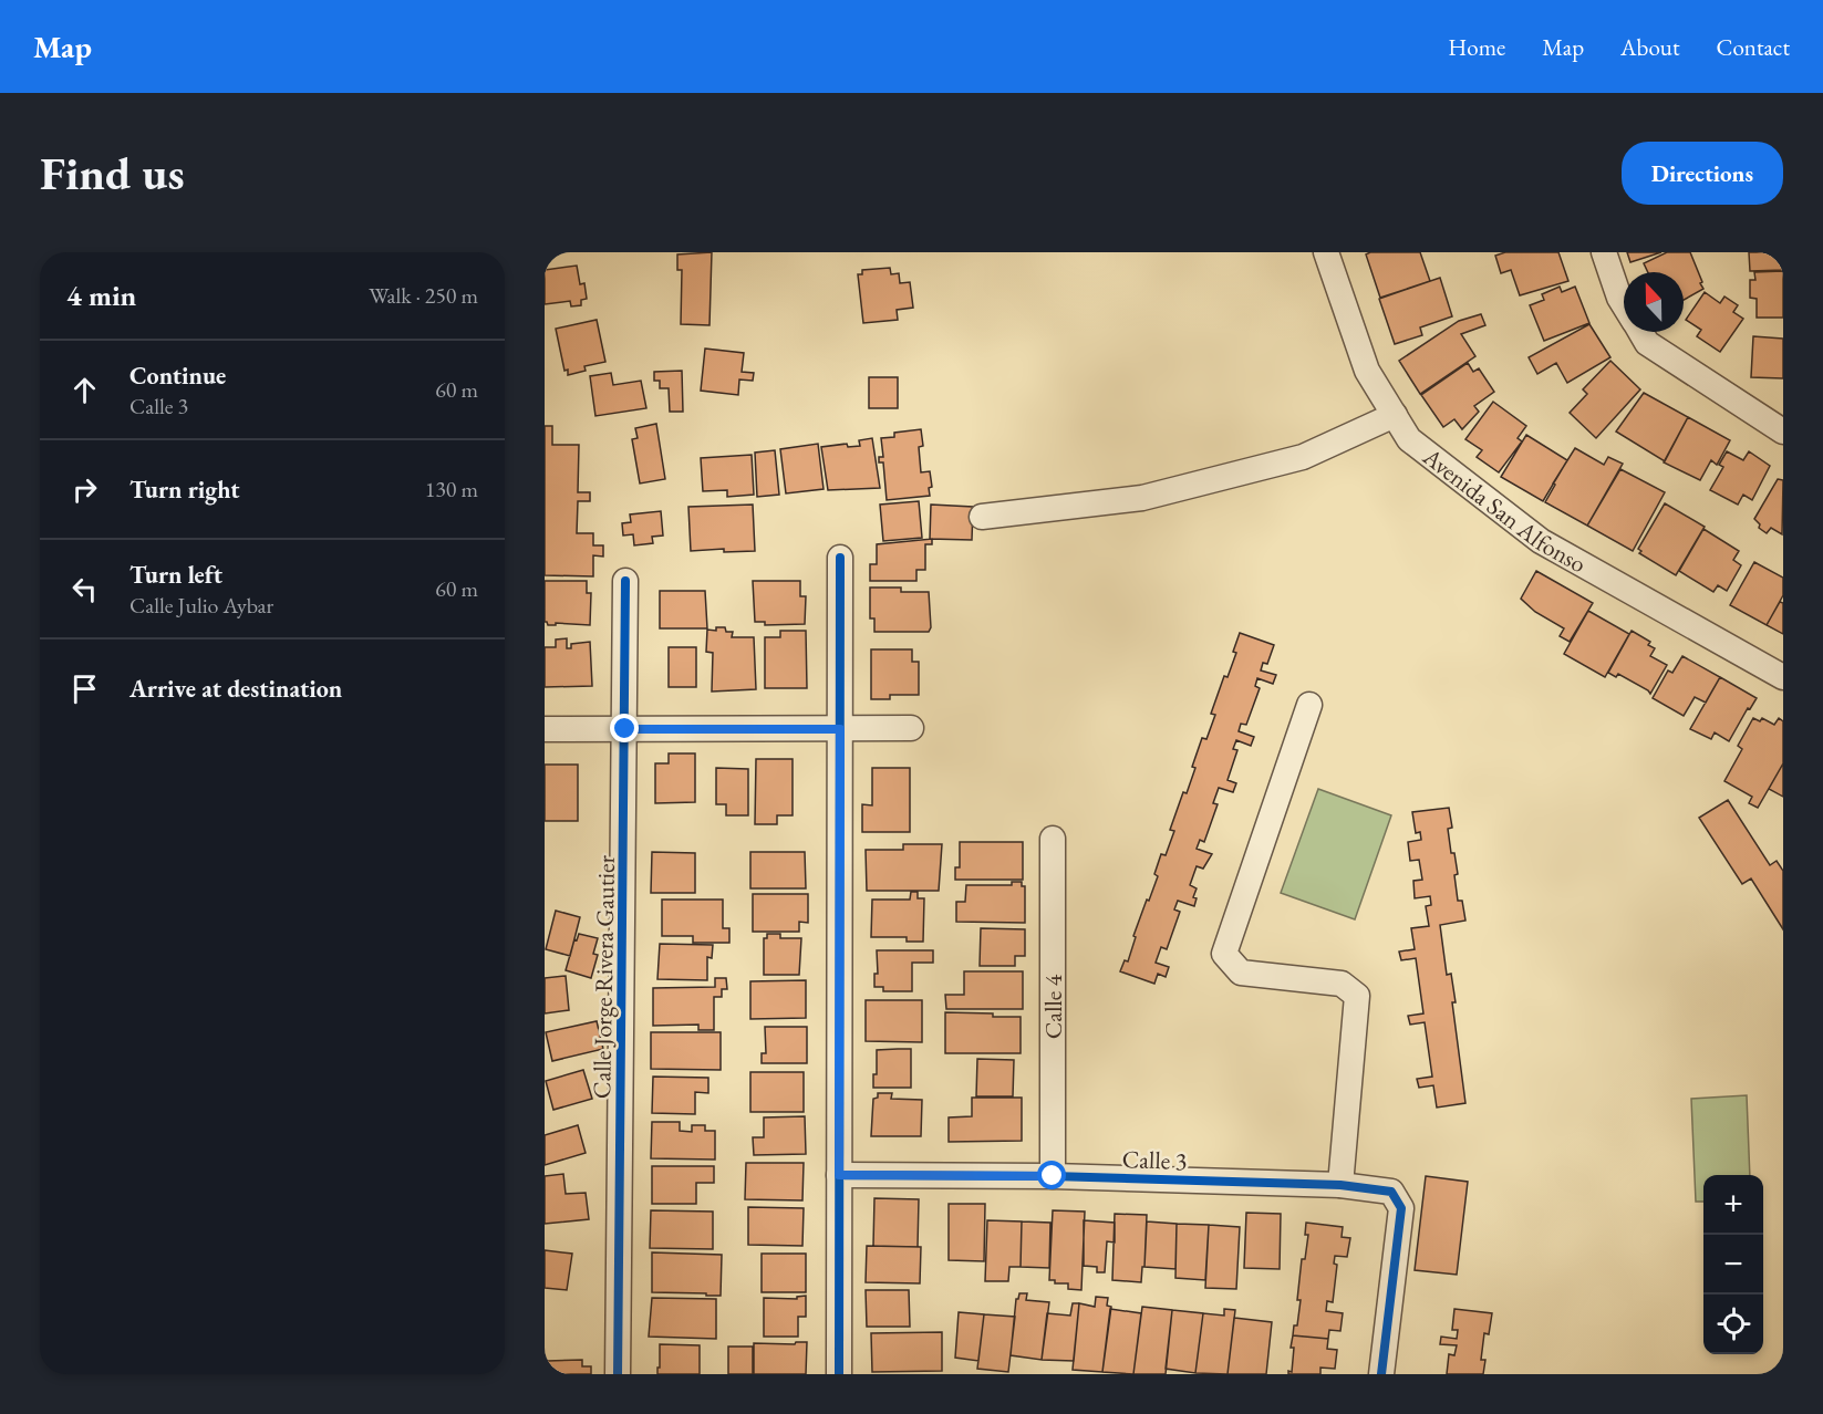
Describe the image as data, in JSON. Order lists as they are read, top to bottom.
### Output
{
  "streets": {
    "street": [
      "Avenida San Alfonso",
      "Calle Jorge Rivera Gautier",
      "Calle 4",
      "Calle 3"
    ]
  },
  "crossings": [
    ["Calle 4", "Calle 3"]
  ],
  "north": "top",
  "page": {
    "header": "Map",
    "nav": [
      "Home",
      "Map",
      "About",
      "Contact"
    ],
    "buttons": "Directions",
    "title": "Find us",
    "heading": ["4 min", "Walk · 250 m"],
    "list": [
      ["Continue", "Calle 3", "60 m"],
      ["Turn right", "130 m"],
      ["Turn left", "Calle Julio Aybar", "60 m"],
      "Arrive at destination"
    ],
    "map_buttons": ["+", "−"]
  }
}
